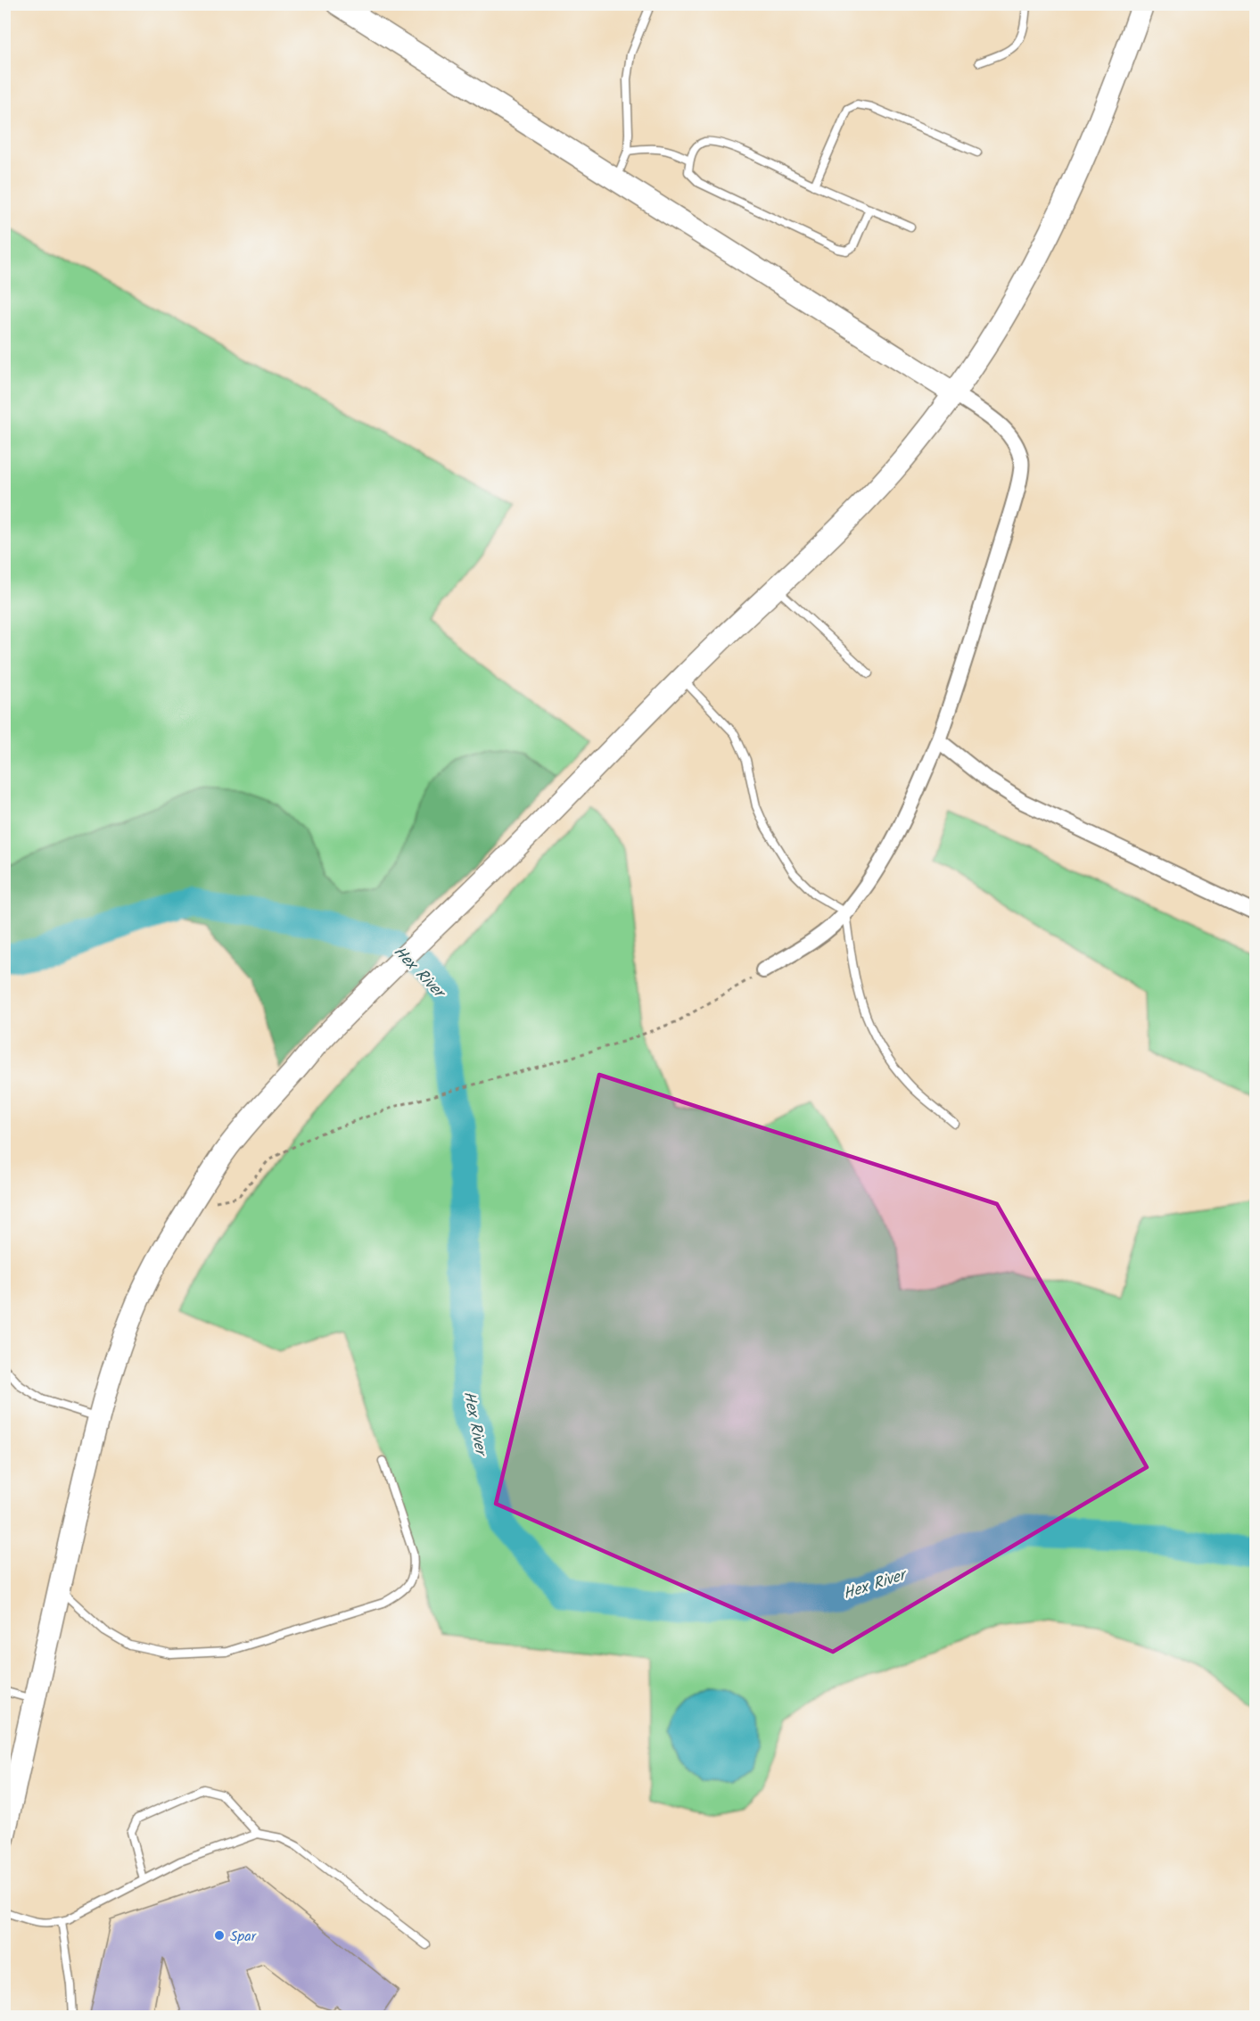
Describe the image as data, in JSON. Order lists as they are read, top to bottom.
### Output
{
  "water": ["Hex River"],
  "places": ["Spar"]
}
